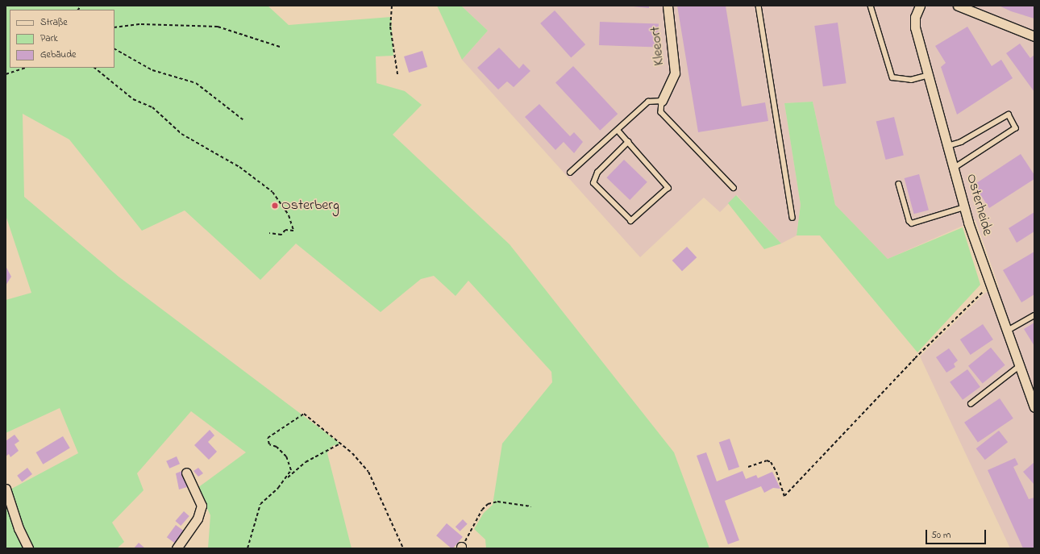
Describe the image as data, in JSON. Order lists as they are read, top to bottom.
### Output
{
  "streets": {
    "street": ["Kleeort", "Osterheide"]
  },
  "places": ["Osterberg"],
  "legend": ["Straße", "Park", "Gebäude"],
  "scale_bar": "50 m"
}
